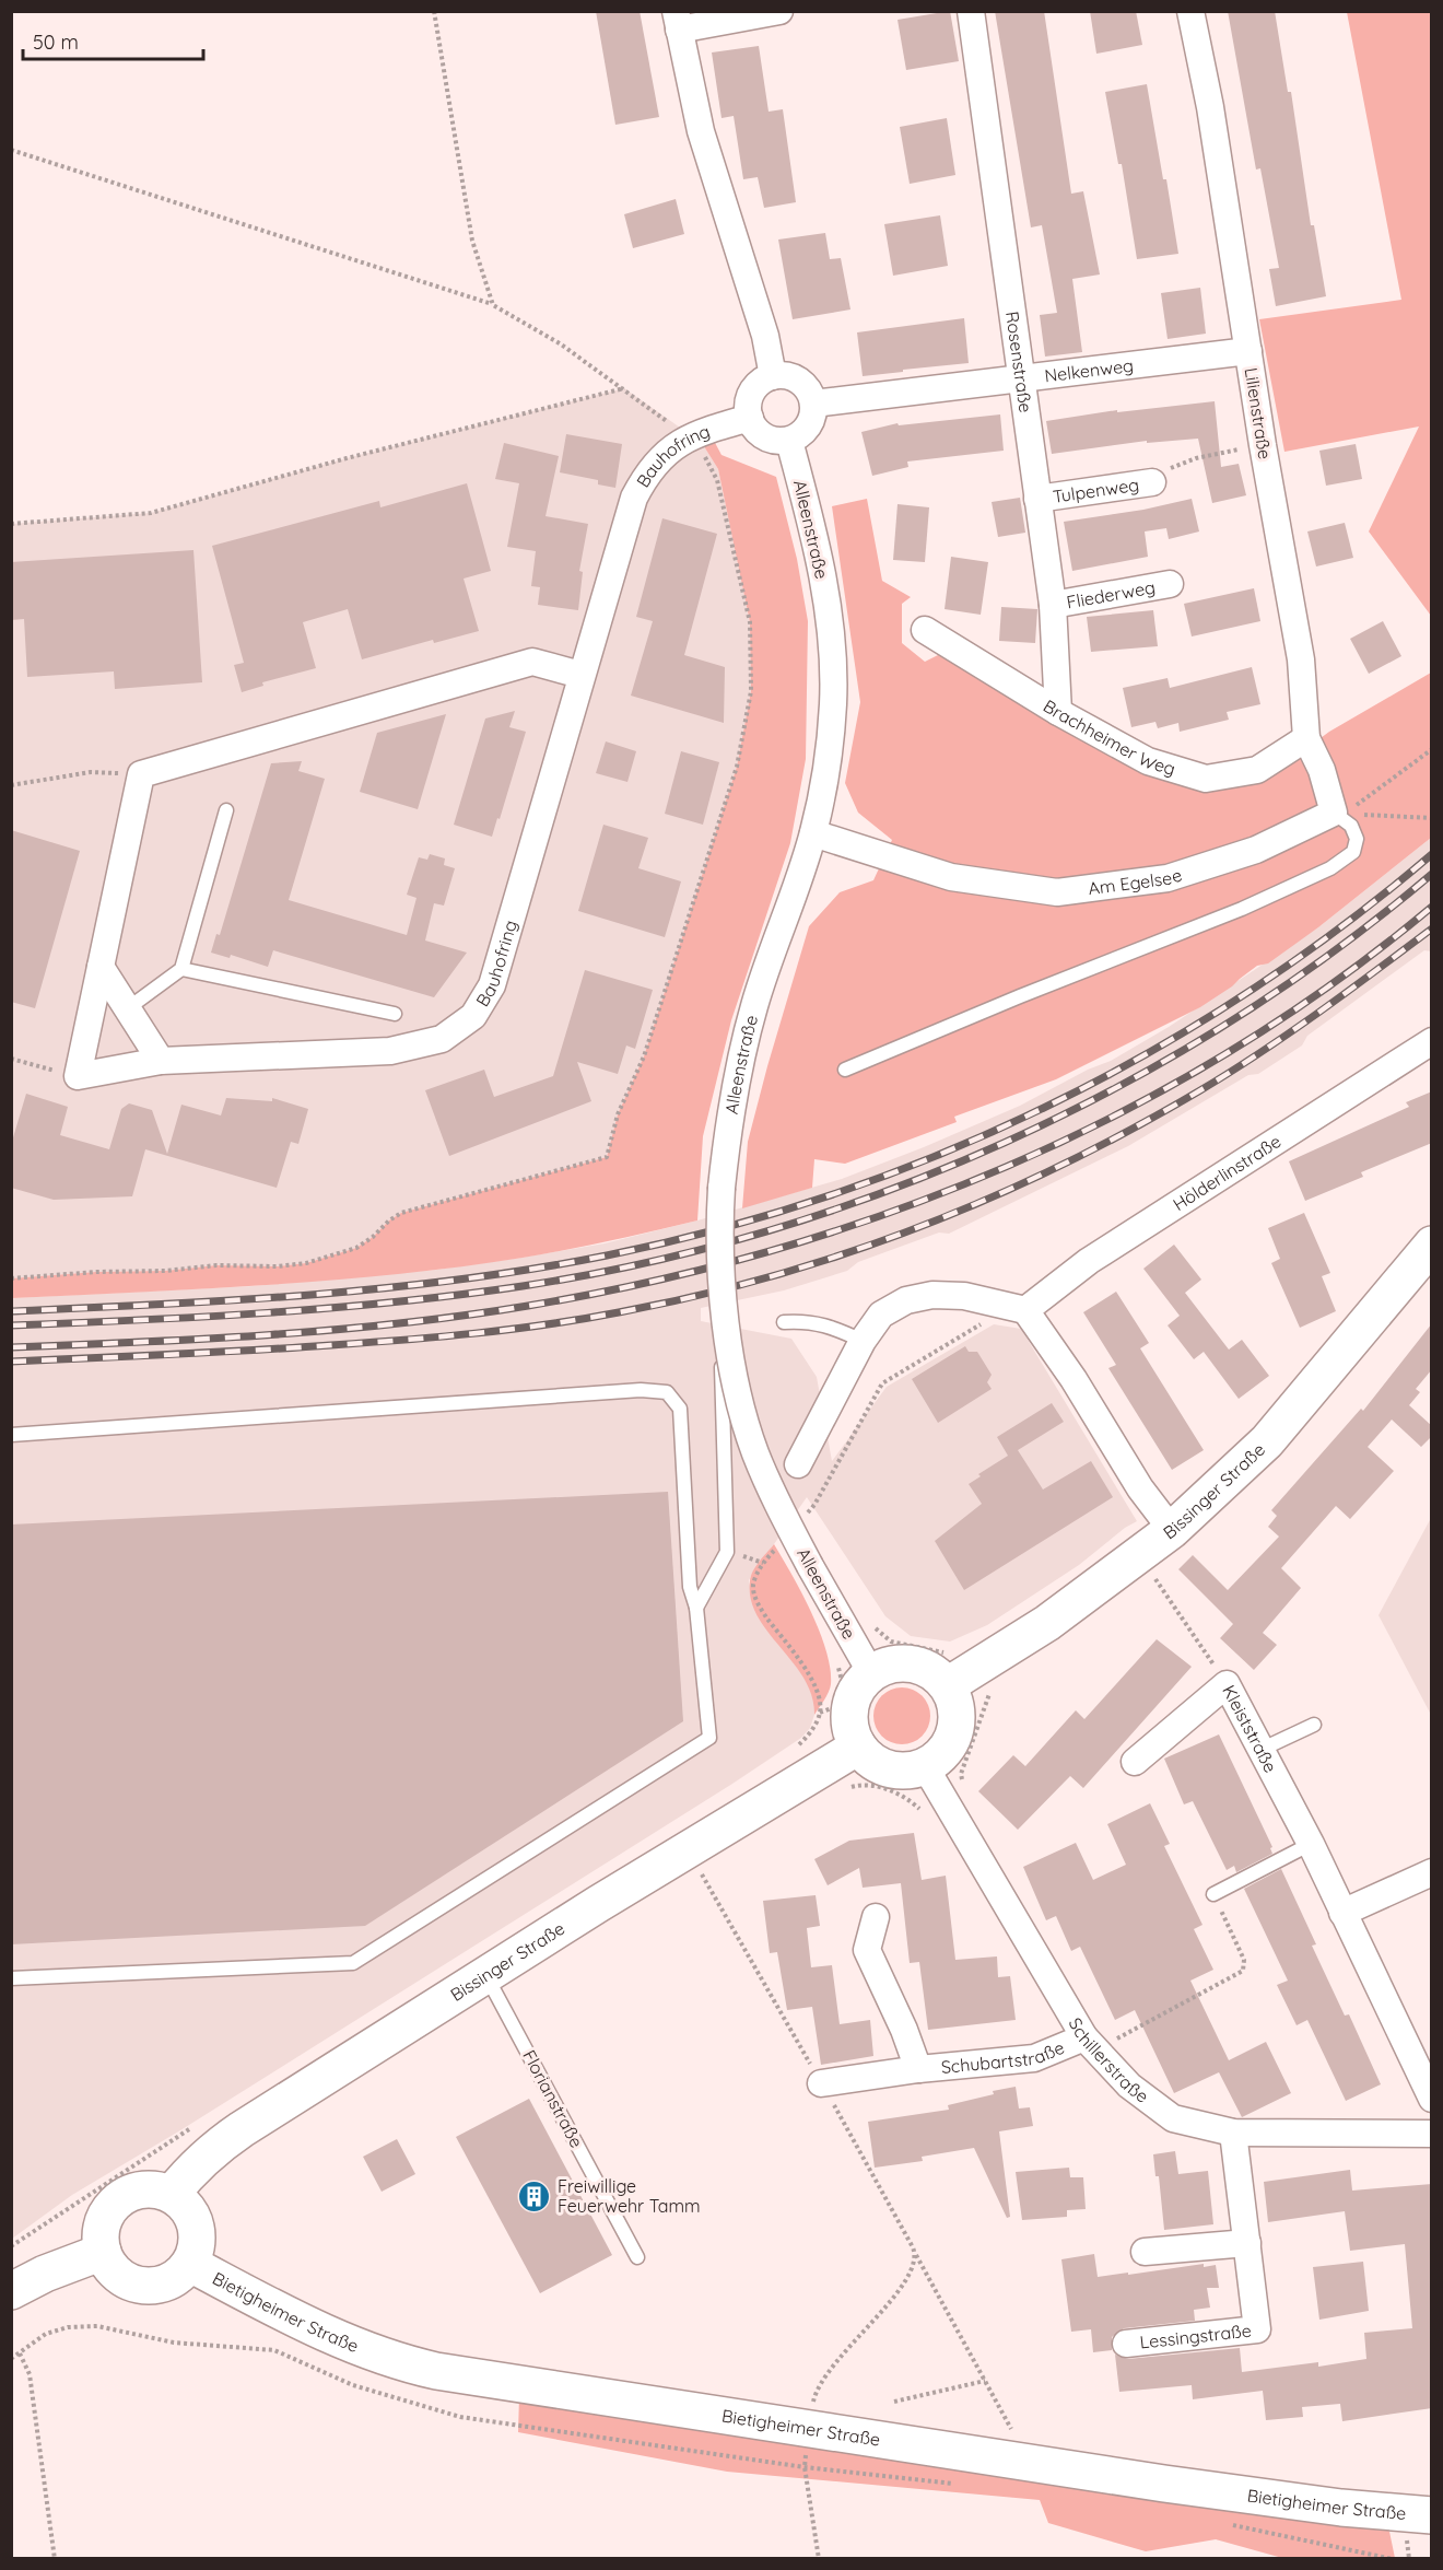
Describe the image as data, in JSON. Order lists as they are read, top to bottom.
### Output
{
  "streets": {
    "main road": ["Bissinger Straße", "Bietigheimer Straße"],
    "street": [
      "Rosenstraße",
      "Nelkenweg",
      "Lilienstraße",
      "Bauhofring",
      "Tulpenweg",
      "Alleenstraße",
      "Fliederweg",
      "Brachheimer Weg",
      "Am Egelsee",
      "Hölderlinstraße",
      "Kleiststraße",
      "Schubartstraße",
      "Schillerstraße",
      "Lessingstraße"
    ],
    "lane": ["Florianstraße"]
  },
  "crossings": [
    ["Rosenstraße", "Nelkenweg"],
    ["Rosenstraße", "Tulpenweg"],
    ["Rosenstraße", "Fliederweg"],
    ["Rosenstraße", "Brachheimer Weg"],
    ["Nelkenweg", "Lilienstraße"],
    ["Nelkenweg", "Bauhofring"],
    ["Nelkenweg", "Alleenstraße"],
    ["Lilienstraße", "Brachheimer Weg"],
    ["Lilienstraße", "Am Egelsee"],
    ["Bauhofring", "Alleenstraße"],
    ["Alleenstraße", "Am Egelsee"],
    ["Alleenstraße", "Bissinger Straße"],
    ["Alleenstraße", "Schillerstraße"],
    ["Bissinger Straße", "Schillerstraße"],
    ["Bissinger Straße", "Florianstraße"],
    ["Bissinger Straße", "Bietigheimer Straße"],
    ["Schubartstraße", "Schillerstraße"],
    ["Schillerstraße", "Lessingstraße"]
  ],
  "places": {
    "building": ["Freiwillige Feuerwehr Tamm"]
  },
  "scale_bar": "50 m"
}
